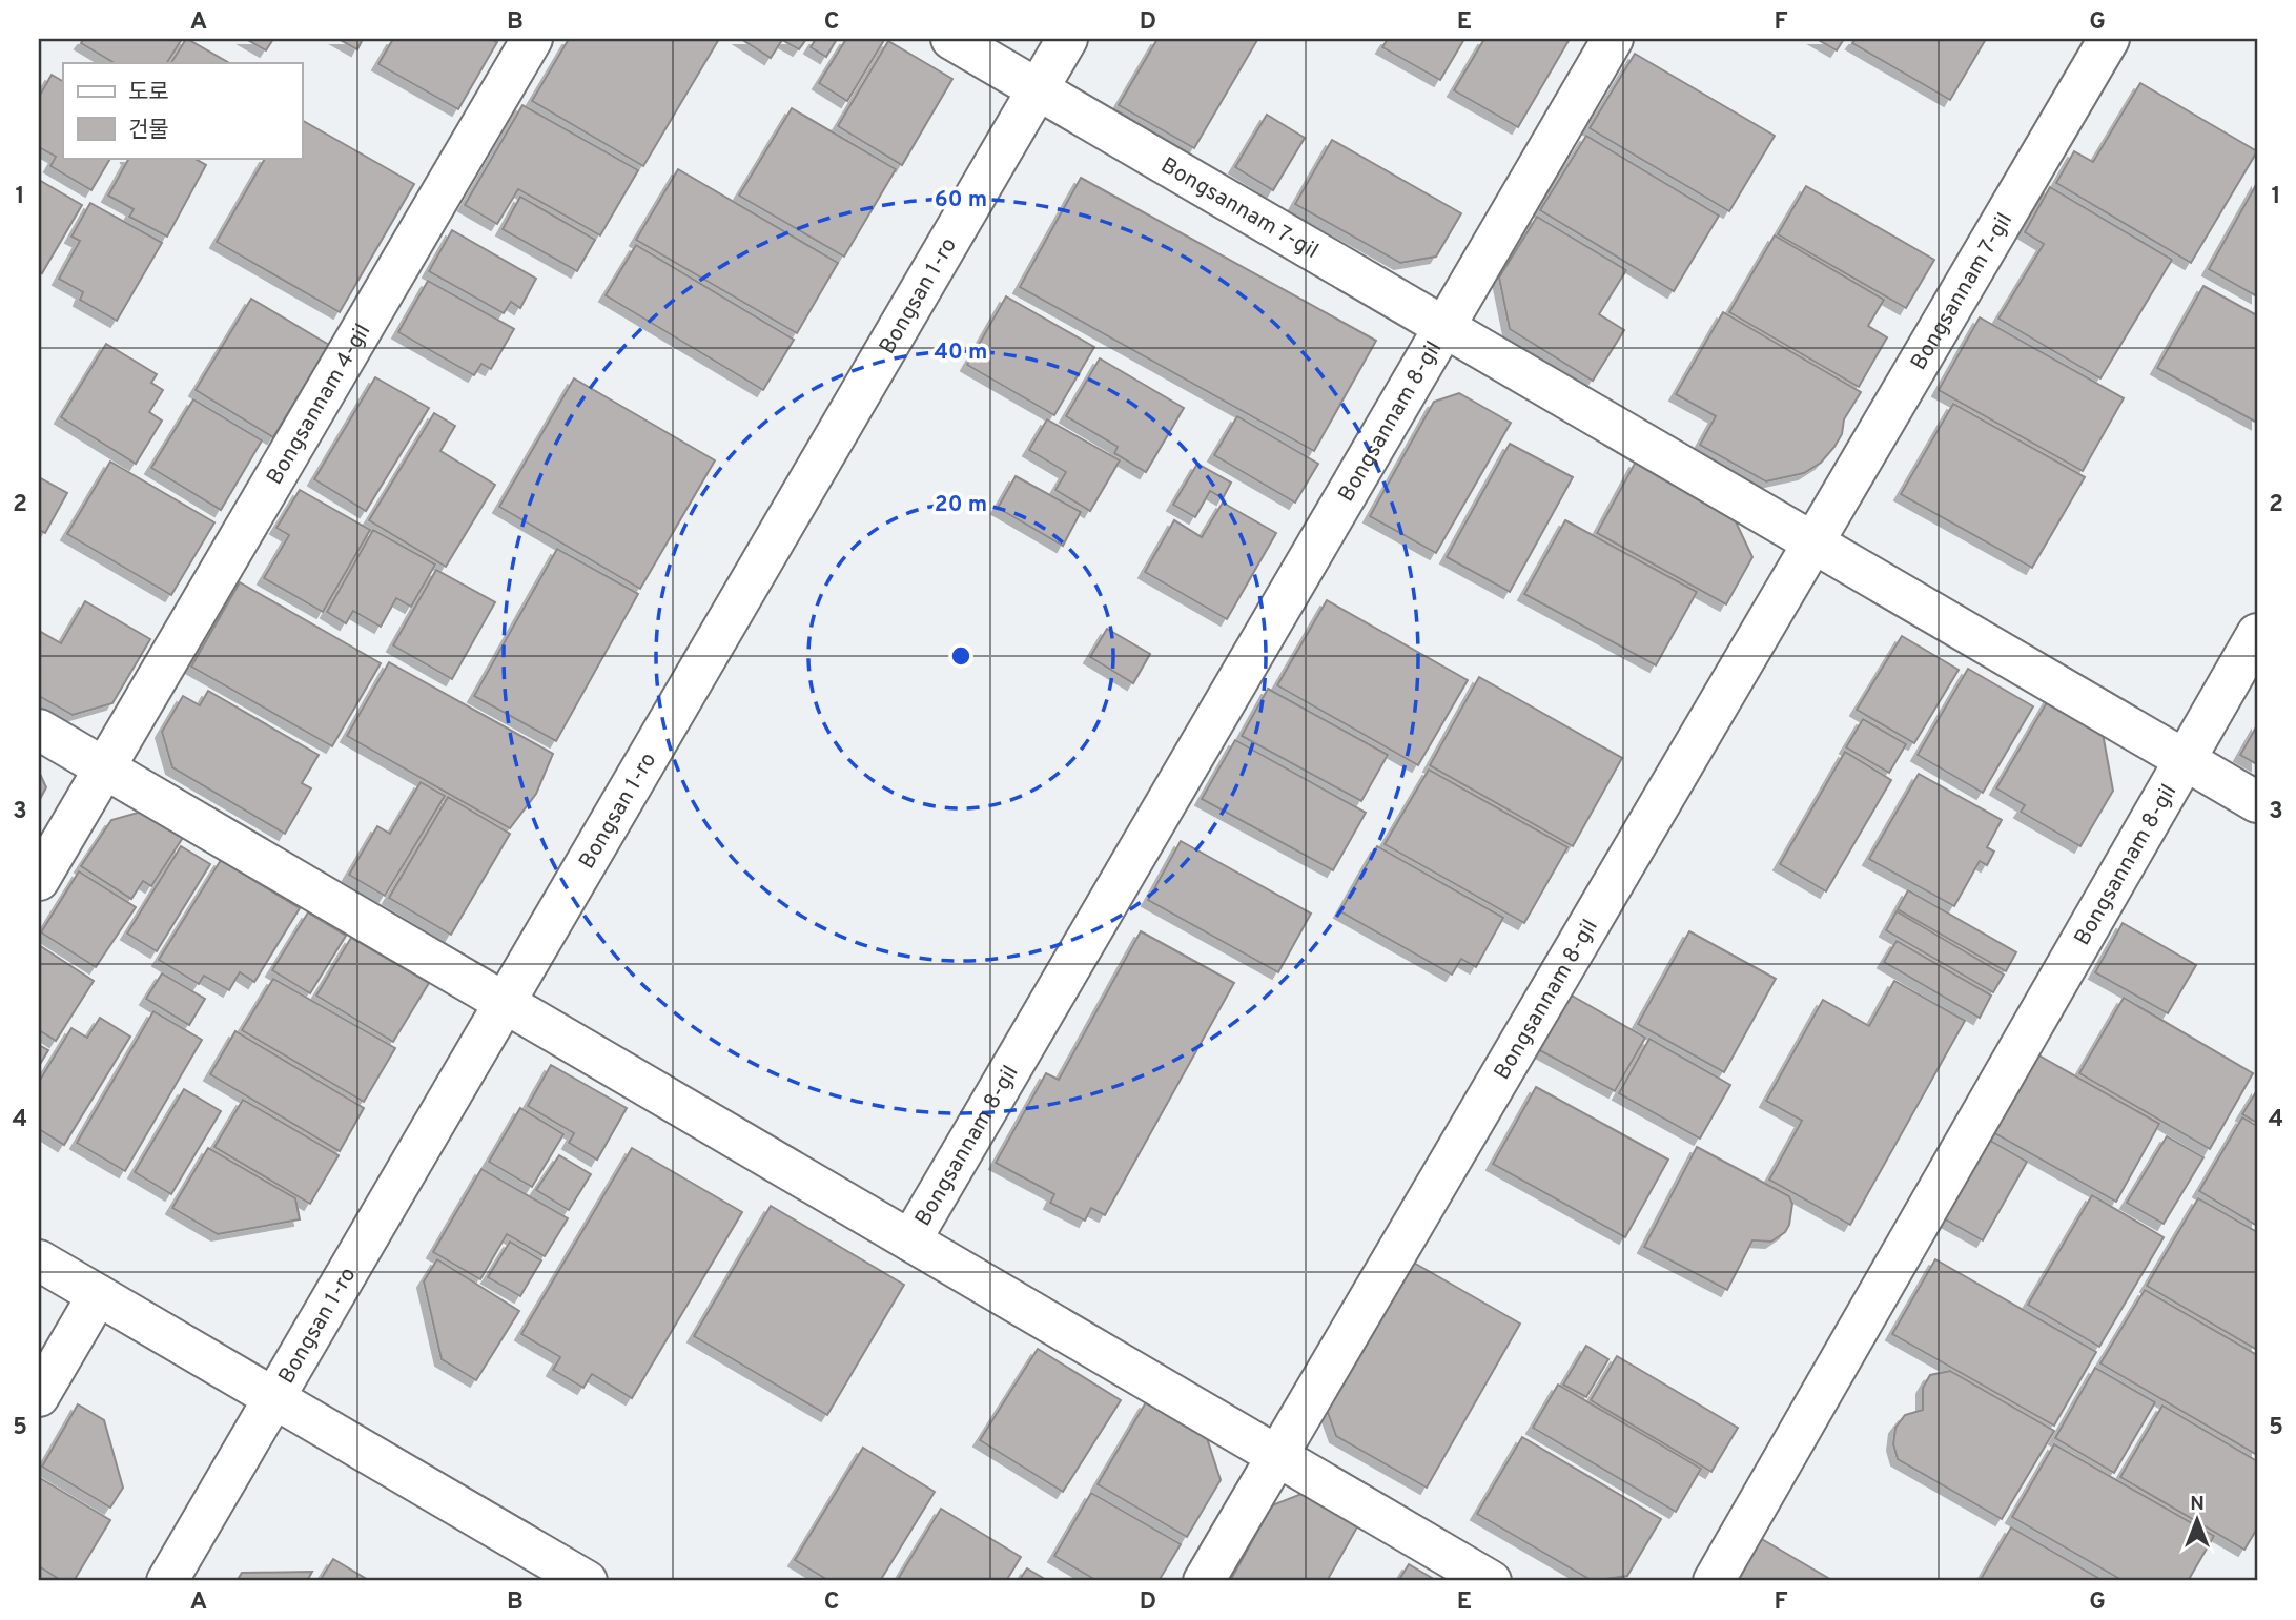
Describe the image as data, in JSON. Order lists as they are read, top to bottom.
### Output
{
  "streets": {
    "street": [
      "Bongsannam 7-gil",
      "Bongsan 1-ro",
      "Bongsannam 4-gil",
      "Bongsannam 8-gil"
    ]
  },
  "crossings": [
    ["Bongsannam 7-gil", "Bongsan 1-ro"],
    ["Bongsannam 7-gil", "Bongsannam 8-gil"],
    ["Bongsan 1-ro", "Bongsannam 8-gil"]
  ],
  "legend": ["도로", "건물"],
  "north": "top",
  "grid": {
    "columns": [
      "A",
      "B",
      "C",
      "D",
      "E",
      "F",
      "G"
    ],
    "rows": [
      "1",
      "2",
      "3",
      "4",
      "5"
    ]
  },
  "rings": ["60 m", "40 m", "20 m"]
}
